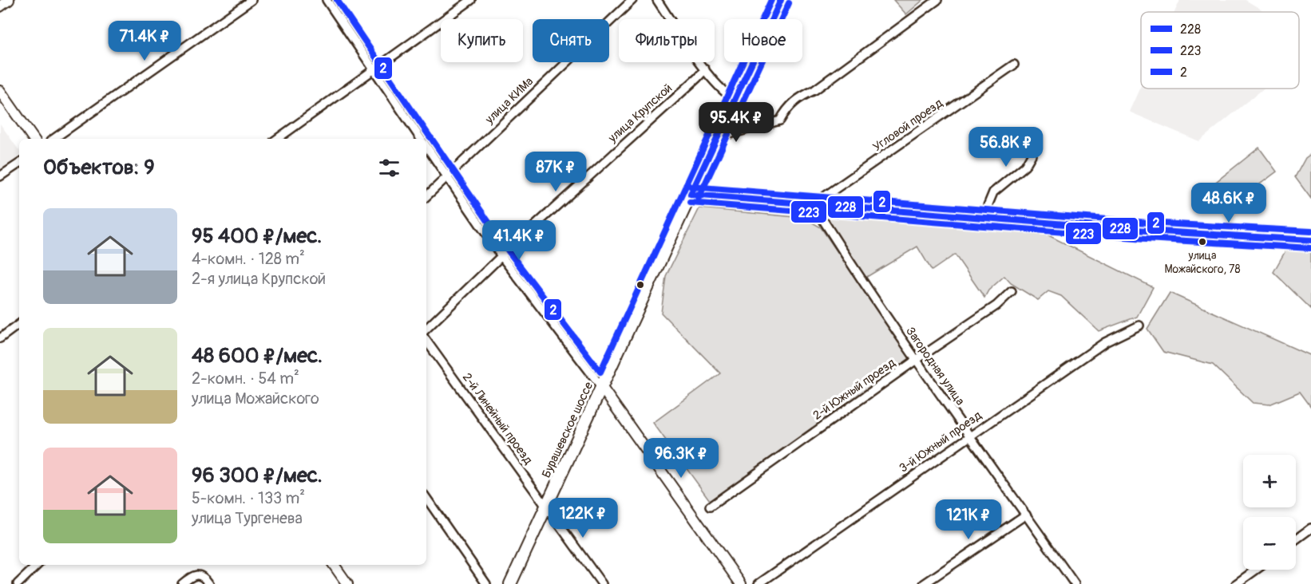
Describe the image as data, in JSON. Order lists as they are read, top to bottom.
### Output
{
  "streets": {
    "main road": ["Бурашевское шоссе"],
    "street": [
      "улица КИМа",
      "улица Крупской",
      "Угловой проезд",
      "Загородная улица",
      "2-й Южный проезд",
      "2-й Линейный проезд",
      "3-й Южный проезд"
    ]
  },
  "crossings": [
    ["Угловой проезд", "Загородная улица"],
    ["Загородная улица", "2-й Южный проезд"],
    ["Загородная улица", "3-й Южный проезд"],
    ["2-й Линейный проезд", "Бурашевское шоссе"]
  ],
  "places": ["улица Можайского, 78"],
  "lines": ["transit line 228", "transit line 2", "transit line 223"],
  "legend": ["228", "223", "2"],
  "page": {
    "chip": [
      "Купить",
      "Снять",
      "Фильтры",
      "Новое"
    ],
    "price": [
      "71.4K ₽",
      "95.4K ₽",
      "56.8K ₽",
      "87K ₽",
      "48.6K ₽",
      "41.4K ₽",
      "96.3K ₽",
      "122K ₽",
      "121K ₽"
    ],
    "heading": "Объектов: 9",
    "list": [
      {
        "name": "95 400 ₽/мес.",
        "note": "4-комн. · 128 m² · 2-я улица Крупской"
      },
      {
        "name": "48 600 ₽/мес.",
        "note": "2-комн. · 54 m² · улица Можайского"
      },
      {
        "name": "96 300 ₽/мес.",
        "note": "5-комн. · 133 m² · улица Тургенева"
      }
    ],
    "map_buttons": ["+", "−"]
  }
}
